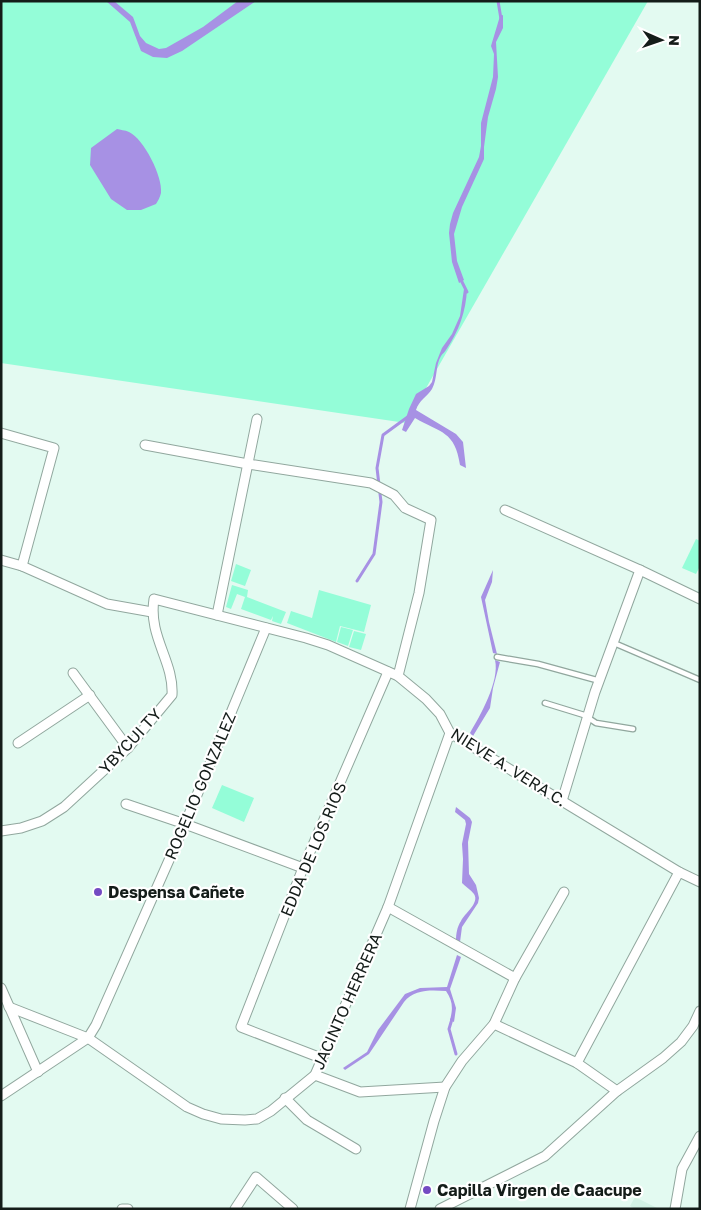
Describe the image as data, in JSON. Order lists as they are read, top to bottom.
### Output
{
  "streets": {
    "street": [
      "YBYCUI TY",
      "NIEVE A. VERA C.",
      "ROGELIO GONZALEZ",
      "EDDA DE LOS RIOS",
      "JACINTO HERRERA"
    ]
  },
  "crossings": [
    ["YBYCUI TY", "NIEVE A. VERA C."],
    ["NIEVE A. VERA C.", "ROGELIO GONZALEZ"],
    ["NIEVE A. VERA C.", "EDDA DE LOS RIOS"],
    ["NIEVE A. VERA C.", "JACINTO HERRERA"],
    ["ROGELIO GONZALEZ", "JACINTO HERRERA"],
    ["EDDA DE LOS RIOS", "JACINTO HERRERA"]
  ],
  "places": ["Despensa Cañete", "Capilla Virgen de Caacupe"],
  "north": "right"
}
